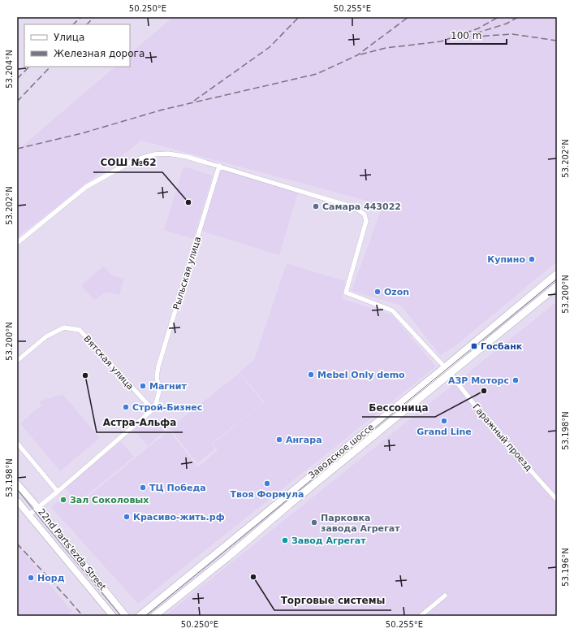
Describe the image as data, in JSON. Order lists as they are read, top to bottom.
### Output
{
  "streets": {
    "main road": ["Заводское шоссе", "22nd Parts'ezda Street"],
    "street": ["Рыльская улица", "Вятская улица", "Гаражный проезд"]
  },
  "crossings": [
    ["Рыльская улица", "Вятская улица"],
    ["Рыльская улица", "22nd Parts'ezda Street"],
    ["Гаражный проезд", "Заводское шоссе"]
  ],
  "places": {
    "other": [
      "СОШ №62",
      "Самара 443022",
      "Купино",
      "Ozon",
      "Mebel Only demo",
      "Астра-Альфа",
      "АЗР Моторс",
      "Магнит",
      "Бессоница",
      "Строй-Бизнес",
      "Grand Line",
      "Ангара",
      "Твоя Формула",
      "ТЦ Победа",
      "Зал Соколовых",
      "Красиво-жить.рф",
      "Парковка завода Агрегат",
      "Завод Агрегат",
      "Торговые системы",
      "Норд"
    ],
    "transit": ["Госбанк"]
  },
  "legend": ["Улица", "Железная дорога"],
  "scale_bar": "100 m",
  "coordinates": [
    "50.250°E",
    "50.255°E",
    "53.204°N",
    "53.202°N",
    "53.200°N",
    "53.198°N",
    "53.196°N"
  ]
}
